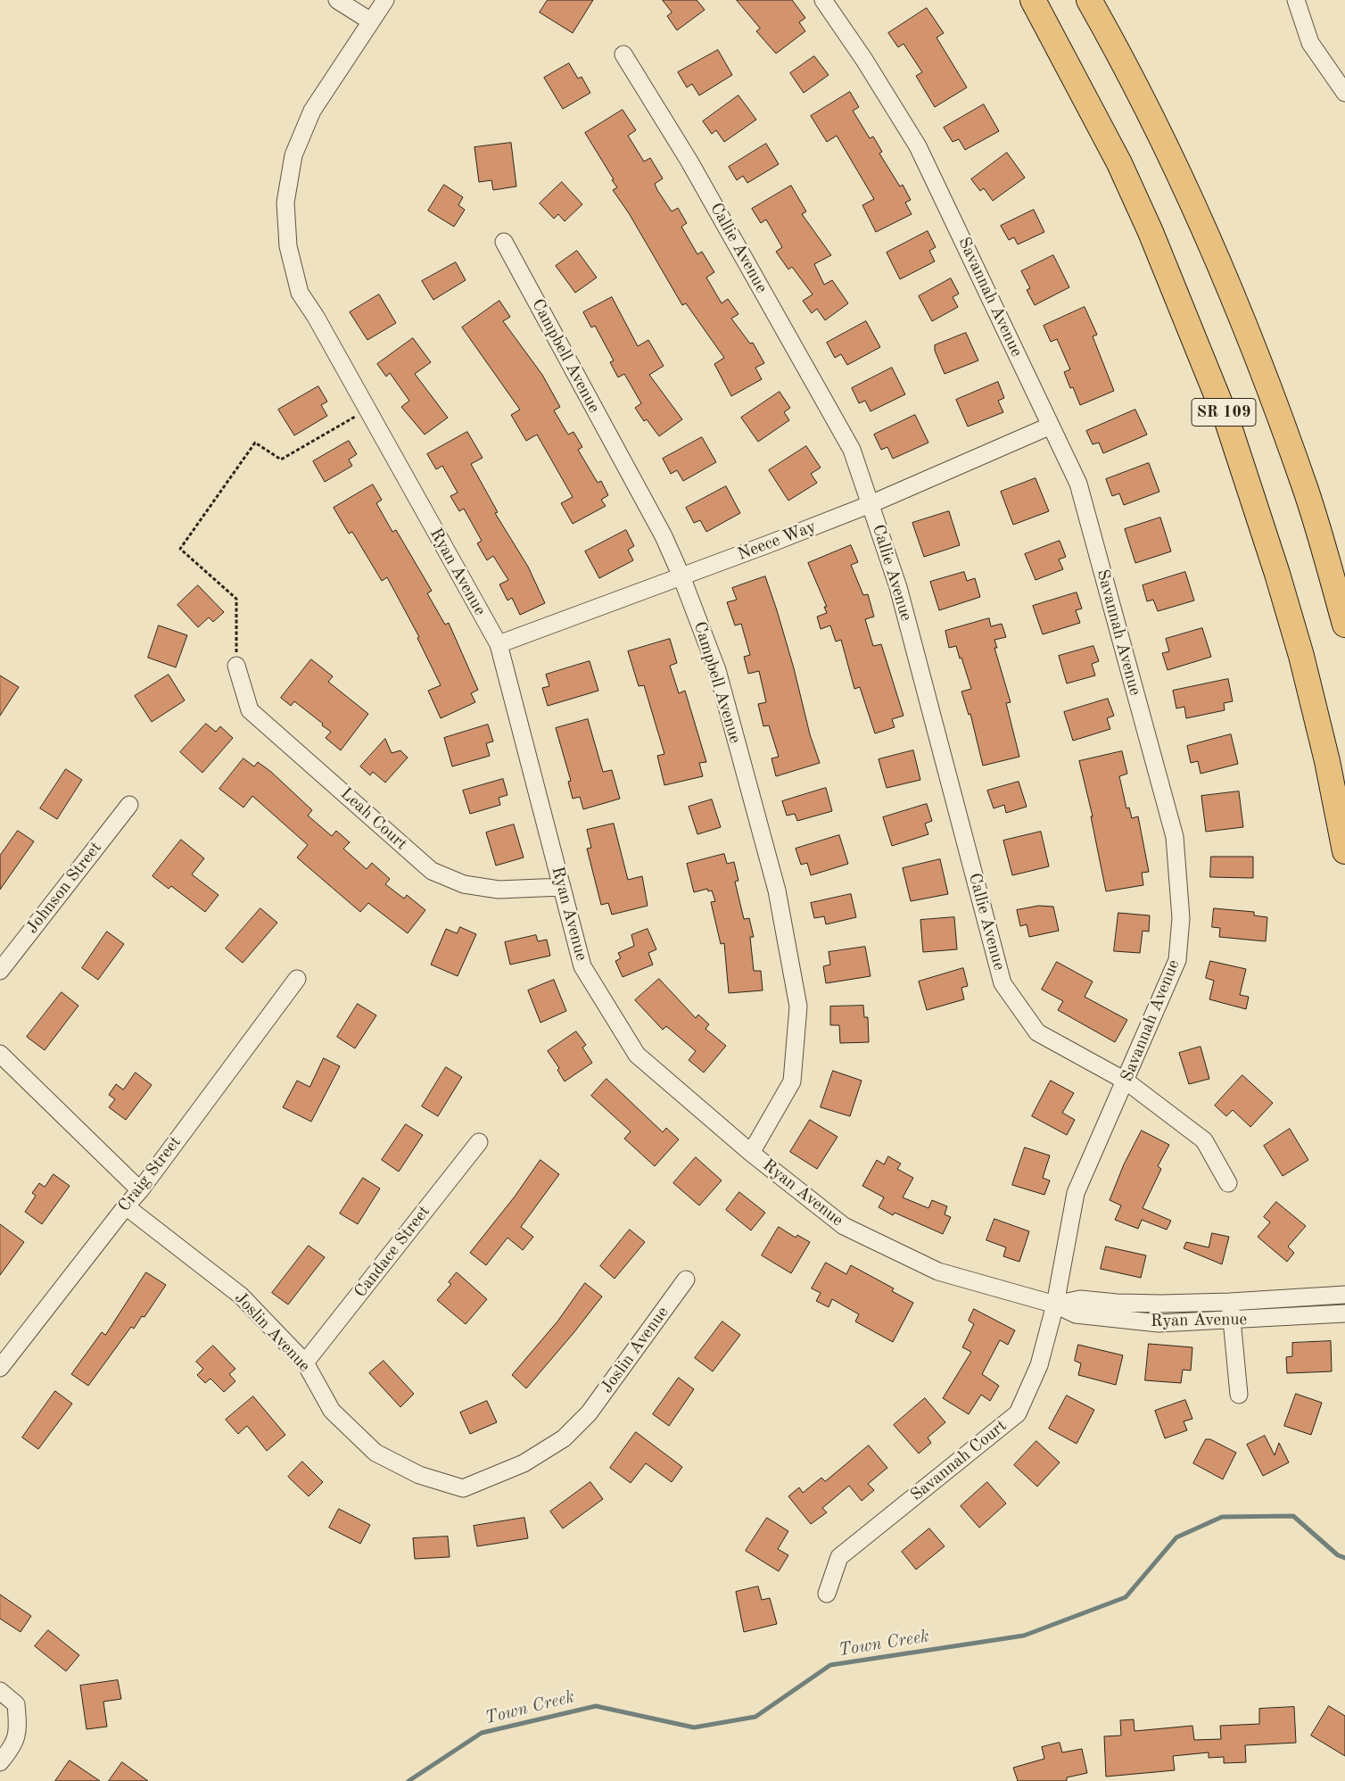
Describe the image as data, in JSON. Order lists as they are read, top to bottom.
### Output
{
  "streets": {
    "highway": ["SR 109"],
    "street": [
      "Callie Avenue",
      "Savannah Avenue",
      "Campbell Avenue",
      "Neece Way",
      "Ryan Avenue",
      "Leah Court",
      "Johnson Street",
      "Craig Street",
      "Candace Street",
      "Joslin Avenue",
      "Savannah Court"
    ]
  },
  "crossings": [
    ["Callie Avenue", "Savannah Avenue"],
    ["Callie Avenue", "Neece Way"],
    ["Savannah Avenue", "Neece Way"],
    ["Savannah Avenue", "Ryan Avenue"],
    ["Savannah Avenue", "Savannah Court"],
    ["Campbell Avenue", "Neece Way"],
    ["Campbell Avenue", "Ryan Avenue"],
    ["Neece Way", "Ryan Avenue"],
    ["Ryan Avenue", "Leah Court"],
    ["Ryan Avenue", "Savannah Court"],
    ["Craig Street", "Joslin Avenue"],
    ["Candace Street", "Joslin Avenue"]
  ],
  "water": ["Town Creek"]
}
